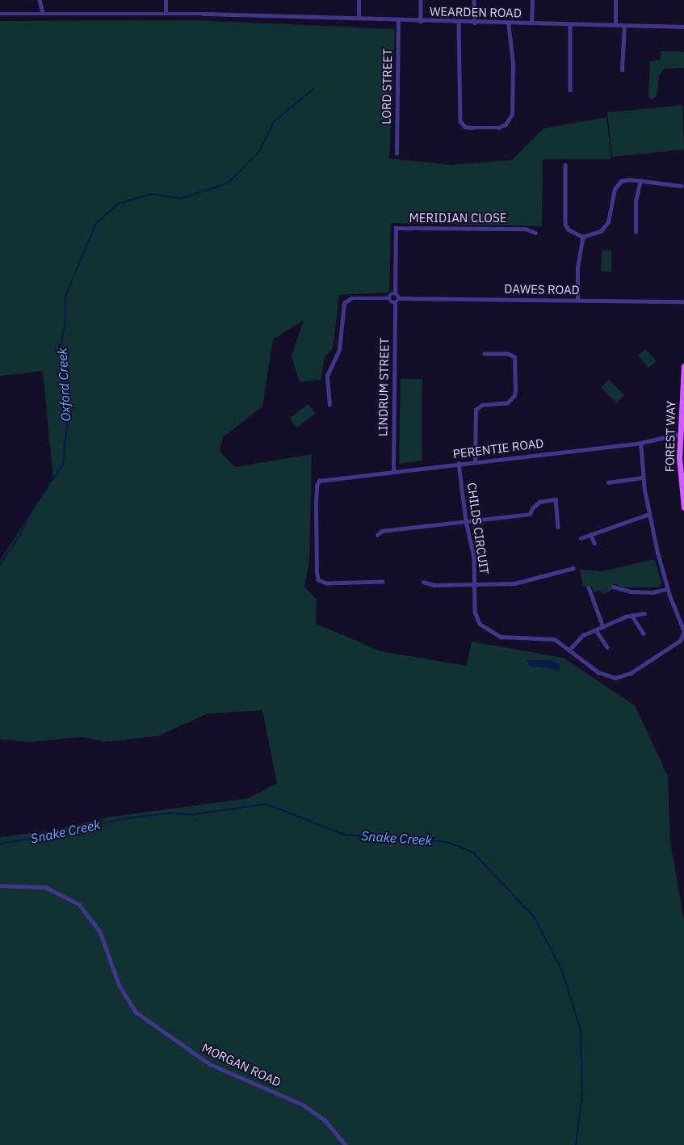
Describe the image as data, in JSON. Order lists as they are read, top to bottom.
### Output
{
  "streets": {
    "main road": ["FOREST WAY"],
    "street": [
      "WEARDEN ROAD",
      "LORD STREET",
      "MERIDIAN CLOSE",
      "DAWES ROAD",
      "LINDRUM STREET",
      "PERENTIE ROAD",
      "CHILDS CIRCUIT",
      "MORGAN ROAD"
    ]
  },
  "crossings": [
    ["WEARDEN ROAD", "LORD STREET"],
    ["LINDRUM STREET", "PERENTIE ROAD"],
    ["FOREST WAY", "PERENTIE ROAD"],
    ["PERENTIE ROAD", "CHILDS CIRCUIT"]
  ],
  "water": ["Oxford Creek", "Snake Creek"]
}
